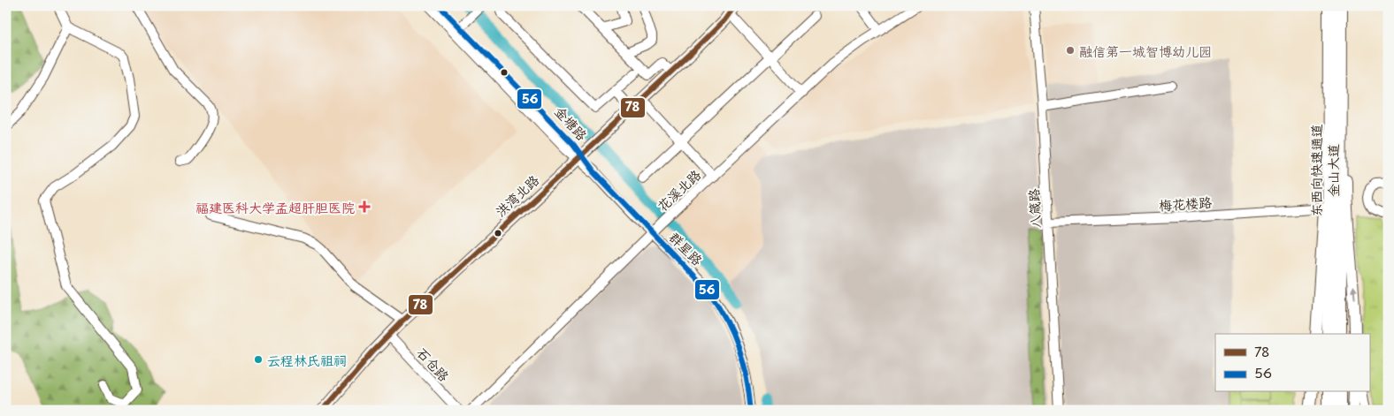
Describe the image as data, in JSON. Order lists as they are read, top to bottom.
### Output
{
  "streets": {
    "highway": ["东西向快速通道"],
    "main road": ["金塘路", "金山大道", "洪湾北路"],
    "street": [
      "花溪北路",
      "梅花楼路",
      "八箴路",
      "群星路",
      "石仓路"
    ]
  },
  "crossings": [
    ["金塘路", "洪湾北路"],
    ["金塘路", "群星路"],
    ["金山大道", "梅花楼路"],
    ["花溪北路", "群星路"],
    ["洪湾北路", "石仓路"],
    ["梅花楼路", "八箴路"]
  ],
  "places": {
    "other": ["融信第一城智博幼儿园", "云程林氏祖祠"],
    "health": ["福建医科大学孟超肝胆医院"]
  },
  "lines": ["transit line 78", "transit line 56"],
  "legend": ["78", "56"]
}
